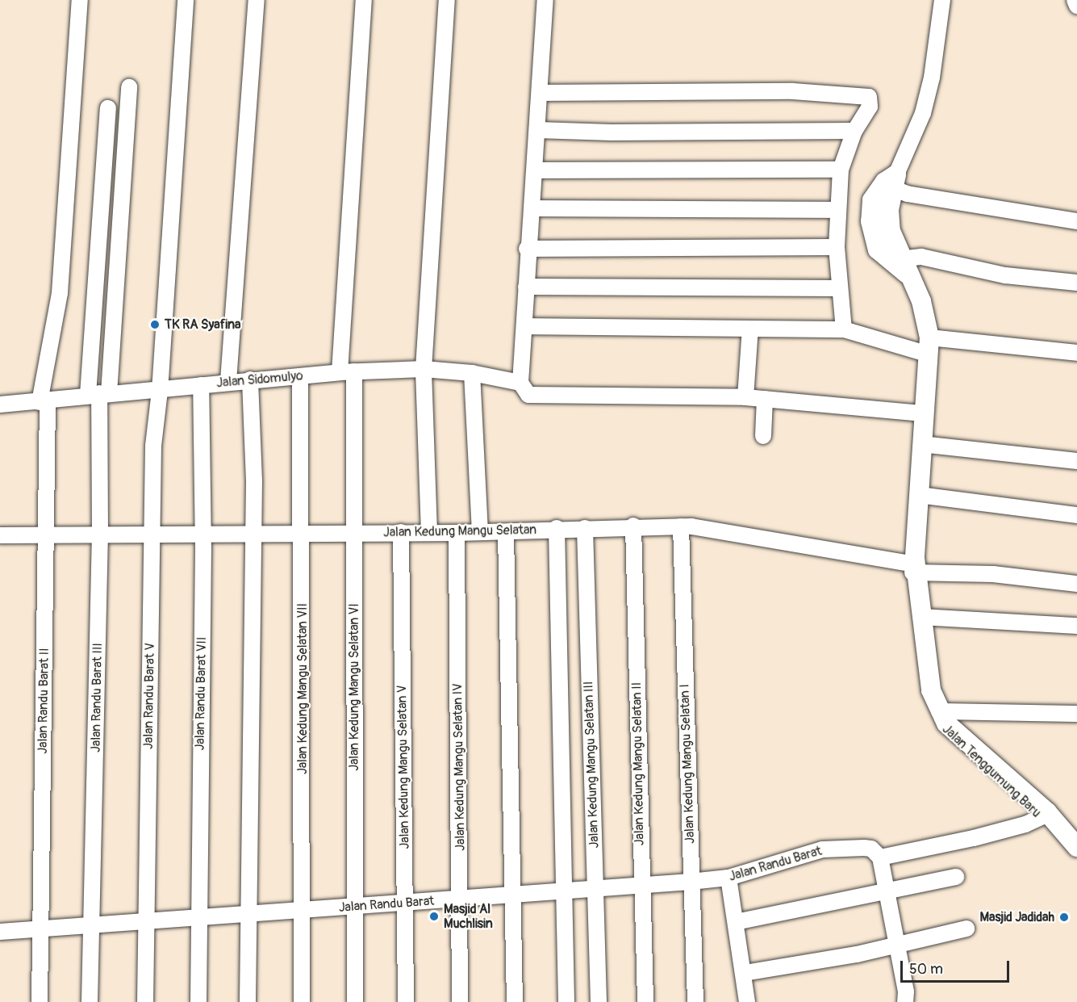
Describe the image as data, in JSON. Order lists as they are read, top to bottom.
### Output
{
  "streets": {
    "street": [
      "Jalan Sidomulyo",
      "Jalan Kedung Mangu Selatan",
      "Jalan Kedung Mangu Selatan VI",
      "Jalan Kedung Mangu Selatan VII",
      "Jalan Randu Barat VII",
      "Jalan Randu Barat V",
      "Jalan Randu Barat III",
      "Jalan Randu Barat II",
      "Jalan Kedung Mangu Selatan II",
      "Jalan Kedung Mangu Selatan I",
      "Jalan Kedung Mangu Selatan III",
      "Jalan Kedung Mangu Selatan V",
      "Jalan Kedung Mangu Selatan IV",
      "Jalan Tenggumung Baru",
      "Jalan Randu Barat"
    ]
  },
  "crossings": [
    ["Jalan Sidomulyo", "Jalan Kedung Mangu Selatan VI"],
    ["Jalan Sidomulyo", "Jalan Kedung Mangu Selatan VII"],
    ["Jalan Sidomulyo", "Jalan Randu Barat VII"],
    ["Jalan Sidomulyo", "Jalan Randu Barat V"],
    ["Jalan Sidomulyo", "Jalan Randu Barat III"],
    ["Jalan Sidomulyo", "Jalan Randu Barat II"],
    ["Jalan Kedung Mangu Selatan", "Jalan Kedung Mangu Selatan VI"],
    ["Jalan Kedung Mangu Selatan", "Jalan Kedung Mangu Selatan VII"],
    ["Jalan Kedung Mangu Selatan", "Jalan Randu Barat VII"],
    ["Jalan Kedung Mangu Selatan", "Jalan Randu Barat V"],
    ["Jalan Kedung Mangu Selatan", "Jalan Randu Barat III"],
    ["Jalan Kedung Mangu Selatan", "Jalan Randu Barat II"],
    ["Jalan Kedung Mangu Selatan", "Jalan Kedung Mangu Selatan II"],
    ["Jalan Kedung Mangu Selatan", "Jalan Kedung Mangu Selatan I"],
    ["Jalan Kedung Mangu Selatan", "Jalan Kedung Mangu Selatan III"],
    ["Jalan Kedung Mangu Selatan", "Jalan Kedung Mangu Selatan V"],
    ["Jalan Kedung Mangu Selatan", "Jalan Kedung Mangu Selatan IV"],
    ["Jalan Kedung Mangu Selatan", "Jalan Tenggumung Baru"],
    ["Jalan Kedung Mangu Selatan VI", "Jalan Randu Barat"],
    ["Jalan Kedung Mangu Selatan VII", "Jalan Randu Barat"],
    ["Jalan Randu Barat VII", "Jalan Randu Barat"],
    ["Jalan Randu Barat V", "Jalan Randu Barat"],
    ["Jalan Randu Barat III", "Jalan Randu Barat"],
    ["Jalan Randu Barat II", "Jalan Randu Barat"],
    ["Jalan Kedung Mangu Selatan II", "Jalan Randu Barat"],
    ["Jalan Kedung Mangu Selatan I", "Jalan Randu Barat"],
    ["Jalan Kedung Mangu Selatan III", "Jalan Randu Barat"],
    ["Jalan Kedung Mangu Selatan V", "Jalan Randu Barat"],
    ["Jalan Kedung Mangu Selatan IV", "Jalan Randu Barat"]
  ],
  "places": ["TK RA Syafina", "Masjid Al Muchlisin", "Masjid Jadidah"],
  "scale_bar": "50 m"
}
